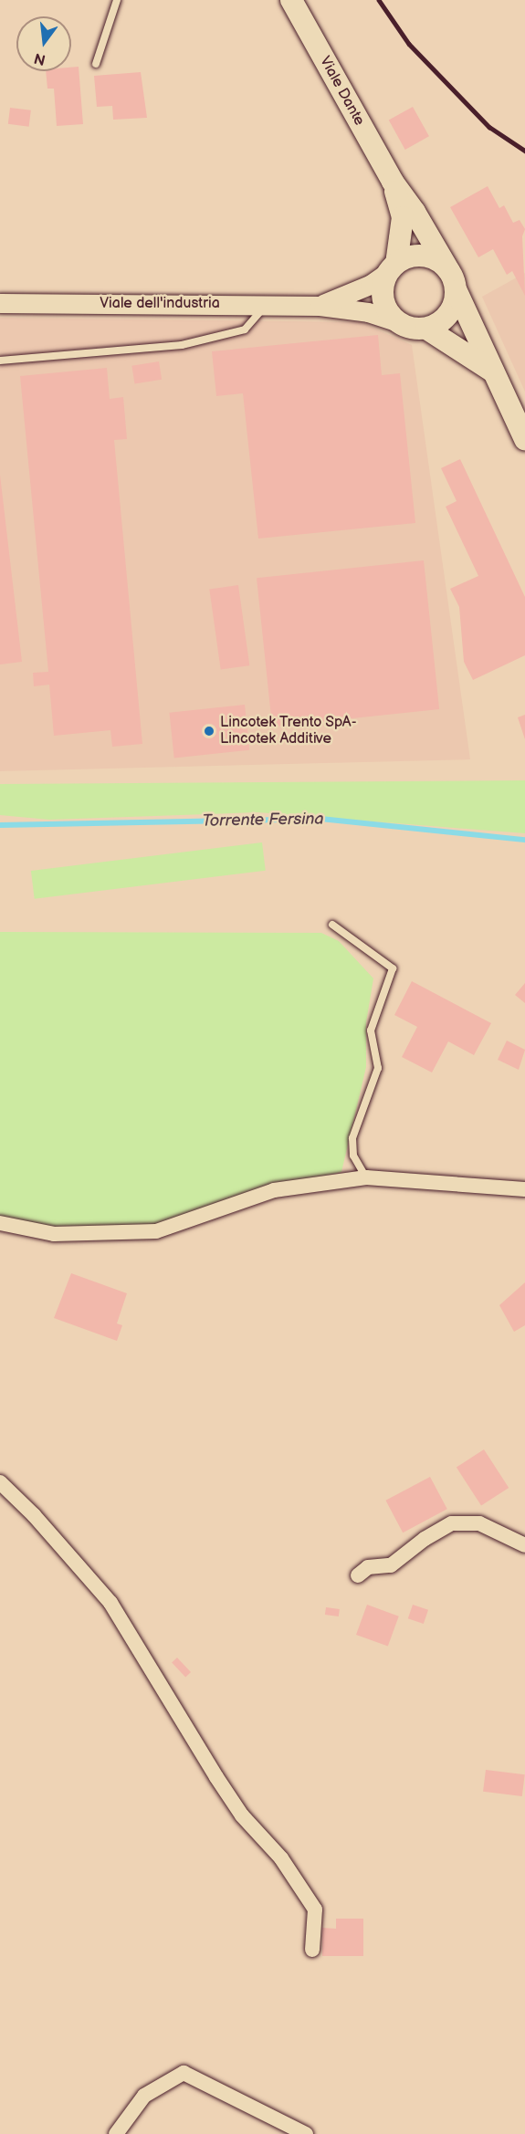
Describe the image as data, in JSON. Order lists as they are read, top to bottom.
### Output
{
  "streets": {
    "main road": ["Viale Dante"],
    "street": ["Viale dell'industria"]
  },
  "crossings": [
    ["Viale Dante", "Viale dell'industria"]
  ],
  "water": ["Torrente Fersina"],
  "places": ["Lincotek Trento SpA- Lincotek Additive"],
  "north": "bottom"
}
